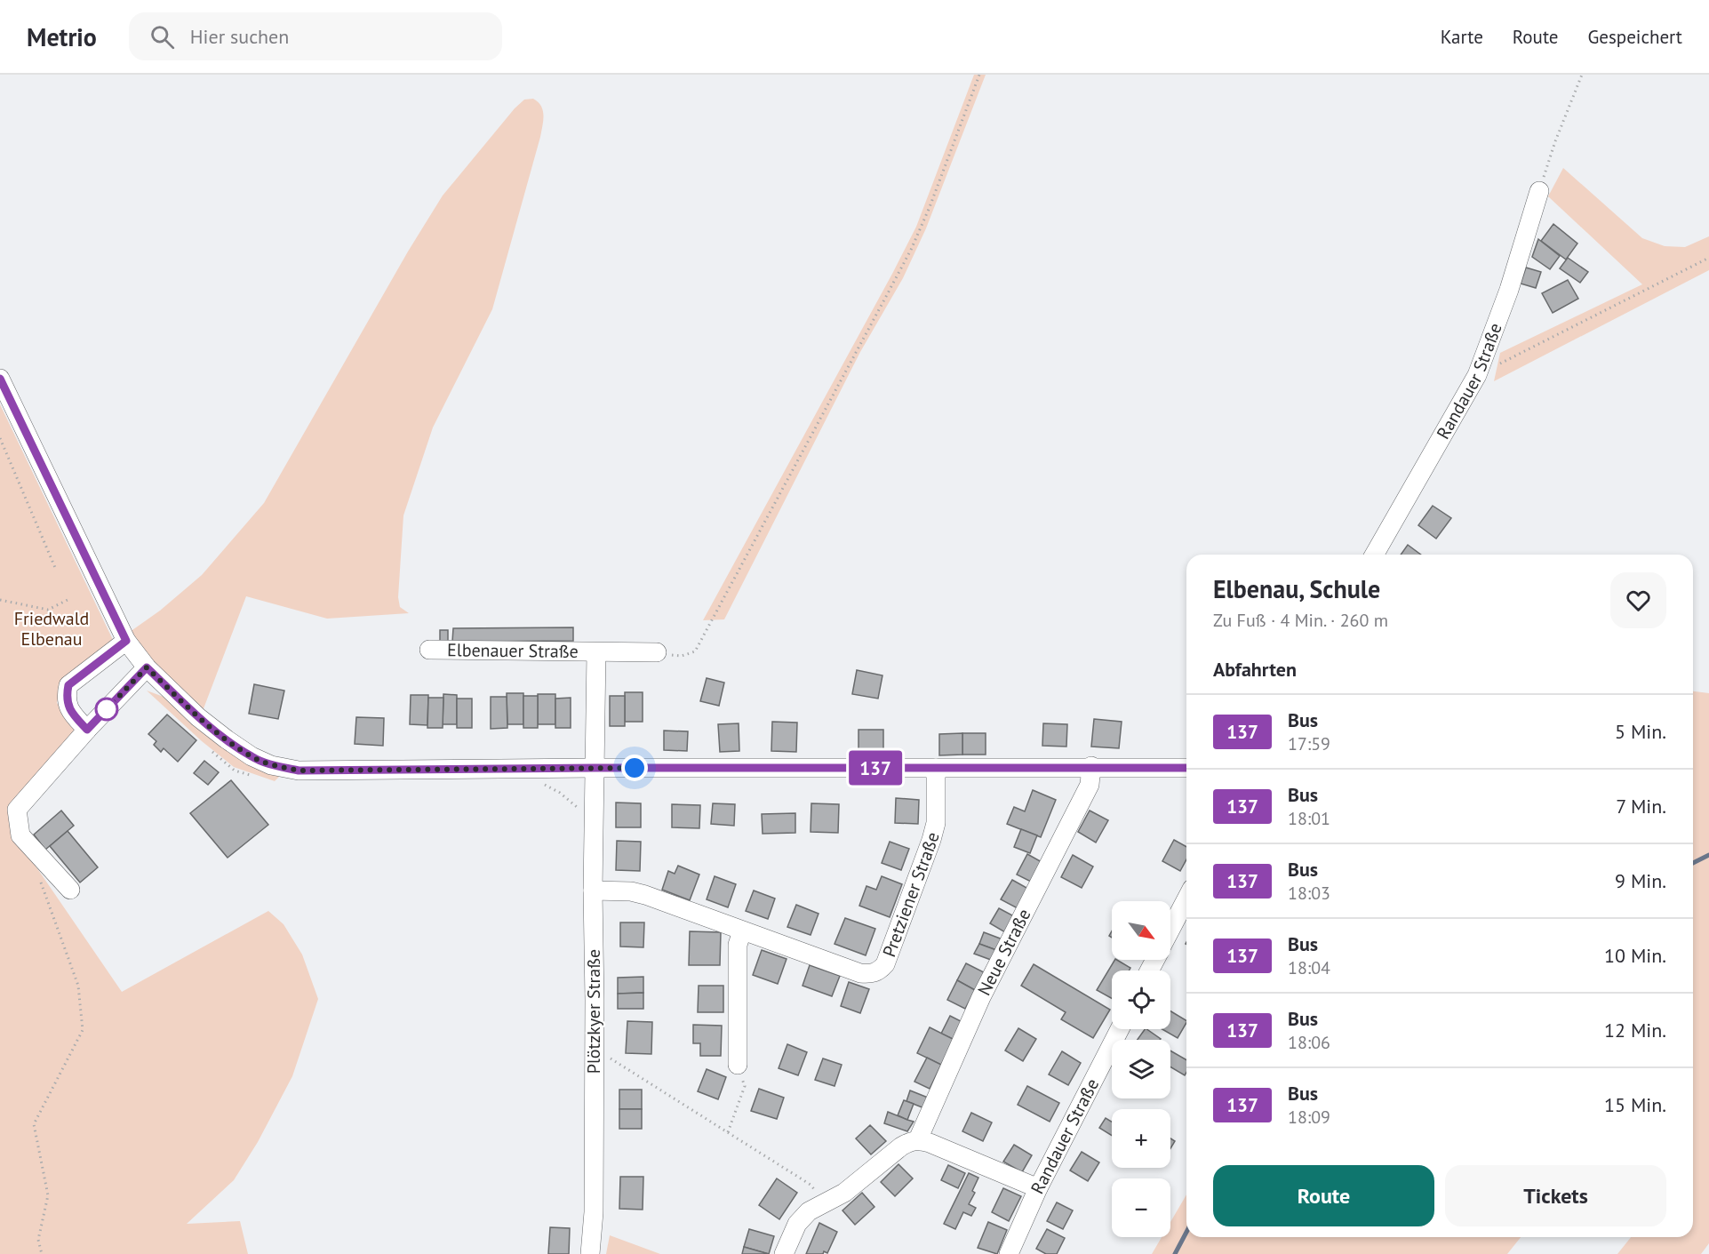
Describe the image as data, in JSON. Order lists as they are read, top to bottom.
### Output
{
  "streets": {
    "street": [
      "Randauer Straße",
      "Elbenauer Straße",
      "Pretziener Straße",
      "Neue Straße",
      "Plötzkyer Straße"
    ]
  },
  "crossings": [
    ["Elbenauer Straße", "Plötzkyer Straße"],
    ["Pretziener Straße", "Plötzkyer Straße"]
  ],
  "parks": ["Friedwald Elbenau"],
  "lines": ["bus line 137"],
  "north": "bottom right",
  "page": {
    "header": "Metrio",
    "search": "Hier suchen",
    "nav": ["Karte", "Route", "Gespeichert"],
    "on_map": "137",
    "heading": [
      ["Elbenau, Schule", "Zu Fuß · 4 Min. · 260 m"],
      "Abfahrten"
    ],
    "list": [
      {
        "mark": "137",
        "name": "Bus",
        "note": "17:59",
        "value": "5 Min."
      },
      {
        "mark": "137",
        "name": "Bus",
        "note": "18:01",
        "value": "7 Min."
      },
      {
        "mark": "137",
        "name": "Bus",
        "note": "18:03",
        "value": "9 Min."
      },
      {
        "mark": "137",
        "name": "Bus",
        "note": "18:04",
        "value": "10 Min."
      },
      {
        "mark": "137",
        "name": "Bus",
        "note": "18:06",
        "value": "12 Min."
      },
      {
        "mark": "137",
        "name": "Bus",
        "note": "18:09",
        "value": "15 Min."
      }
    ],
    "map_buttons": ["+", "−"],
    "buttons": ["Route", "Tickets"]
  }
}
